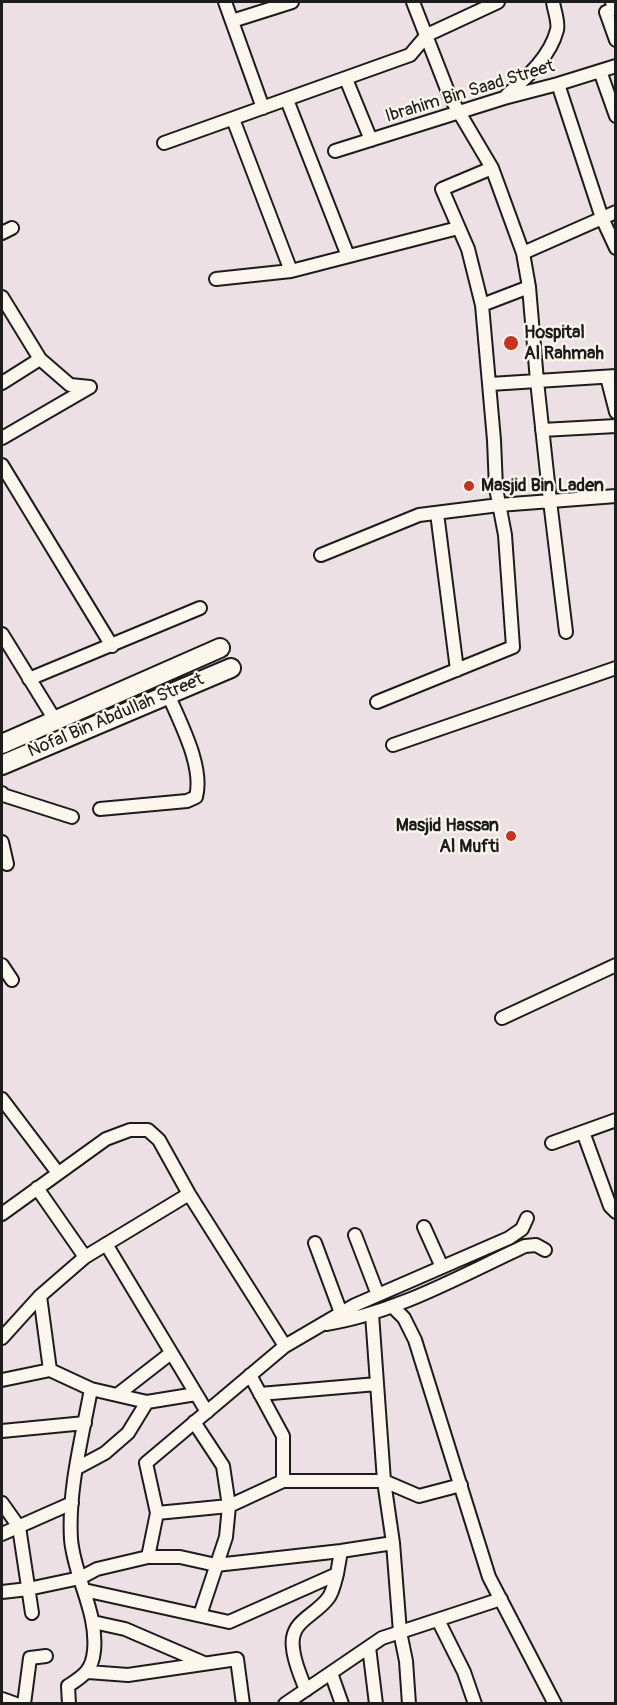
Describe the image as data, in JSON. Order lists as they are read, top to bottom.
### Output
{
  "streets": {
    "main road": ["Nofal Bin Abdullah Street"],
    "street": ["Ibrahim Bin Saad Street"]
  },
  "places": ["Hospital Al Rahmah", "Masjid Bin Laden", "Masjid Hassan Al Mufti"]
}
